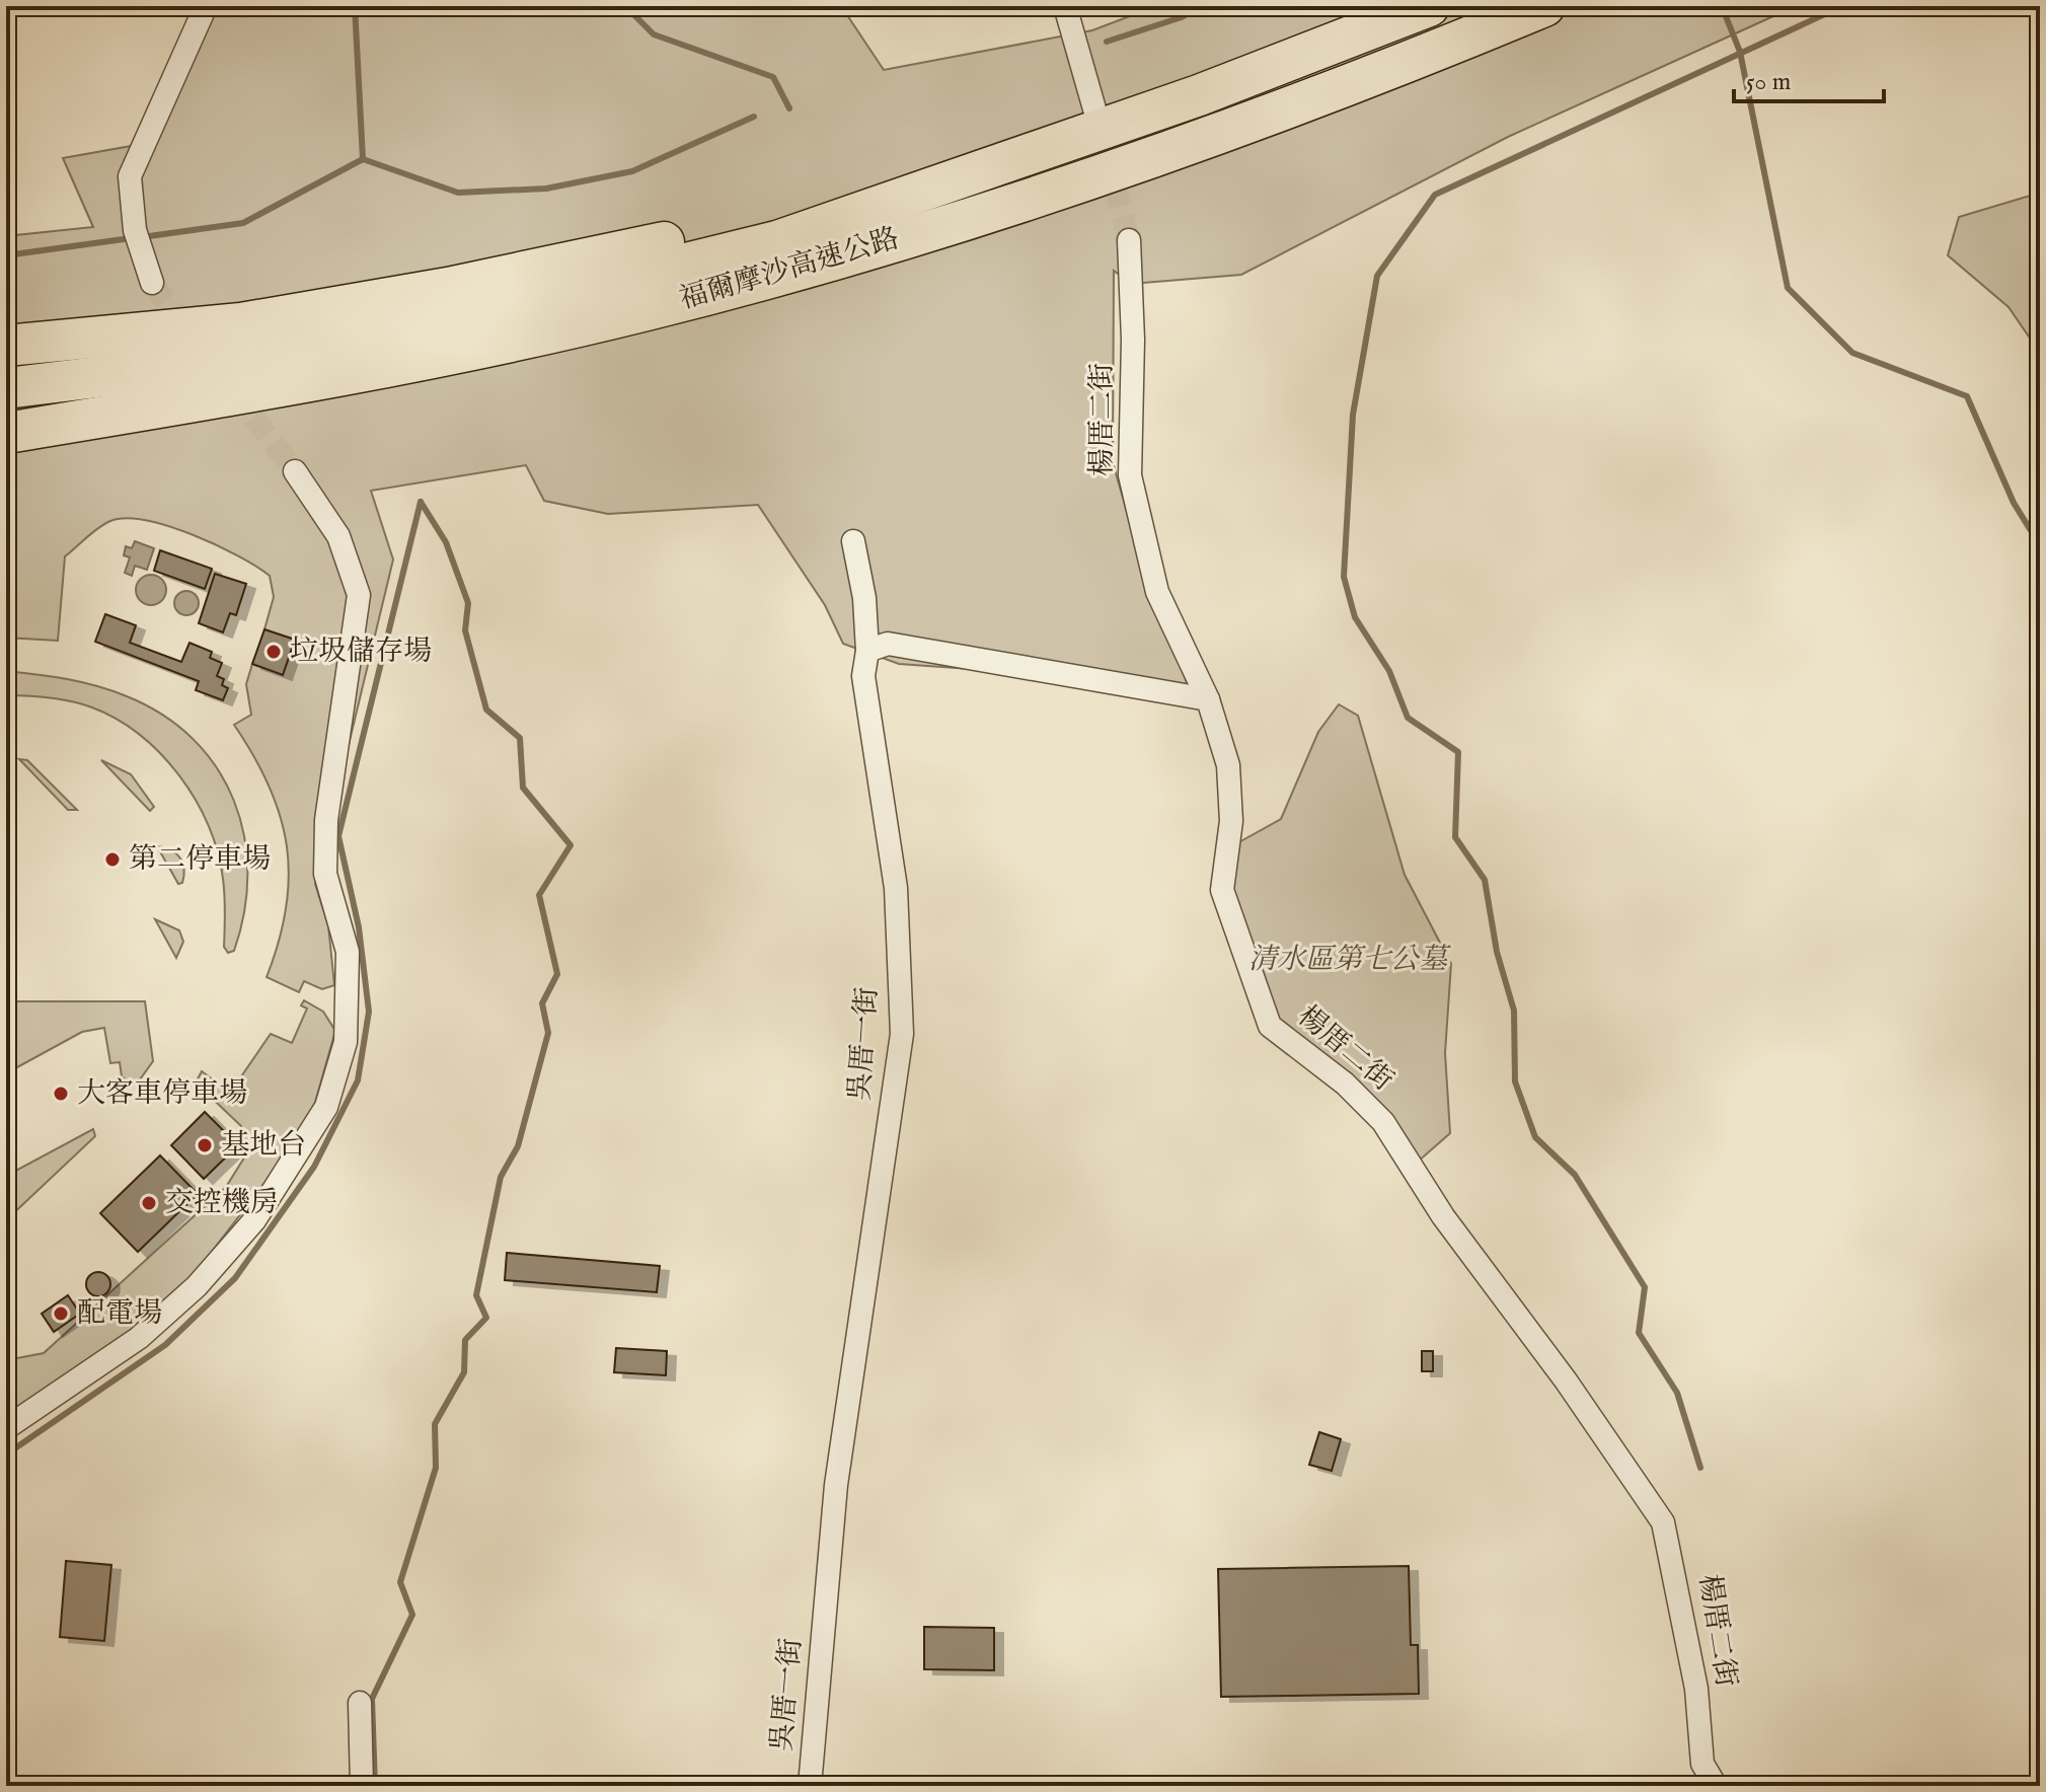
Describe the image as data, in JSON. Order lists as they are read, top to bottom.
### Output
{
  "streets": {
    "highway": ["福爾摩沙高速公路"],
    "street": ["楊厝二街", "吳厝一街"]
  },
  "parks": ["清水區第七公墓"],
  "places": [
    "垃圾儲存場",
    "第二停車場",
    "大客車停車場",
    "基地台",
    "交控機房",
    "配電場"
  ],
  "scale_bar": "50 m"
}
